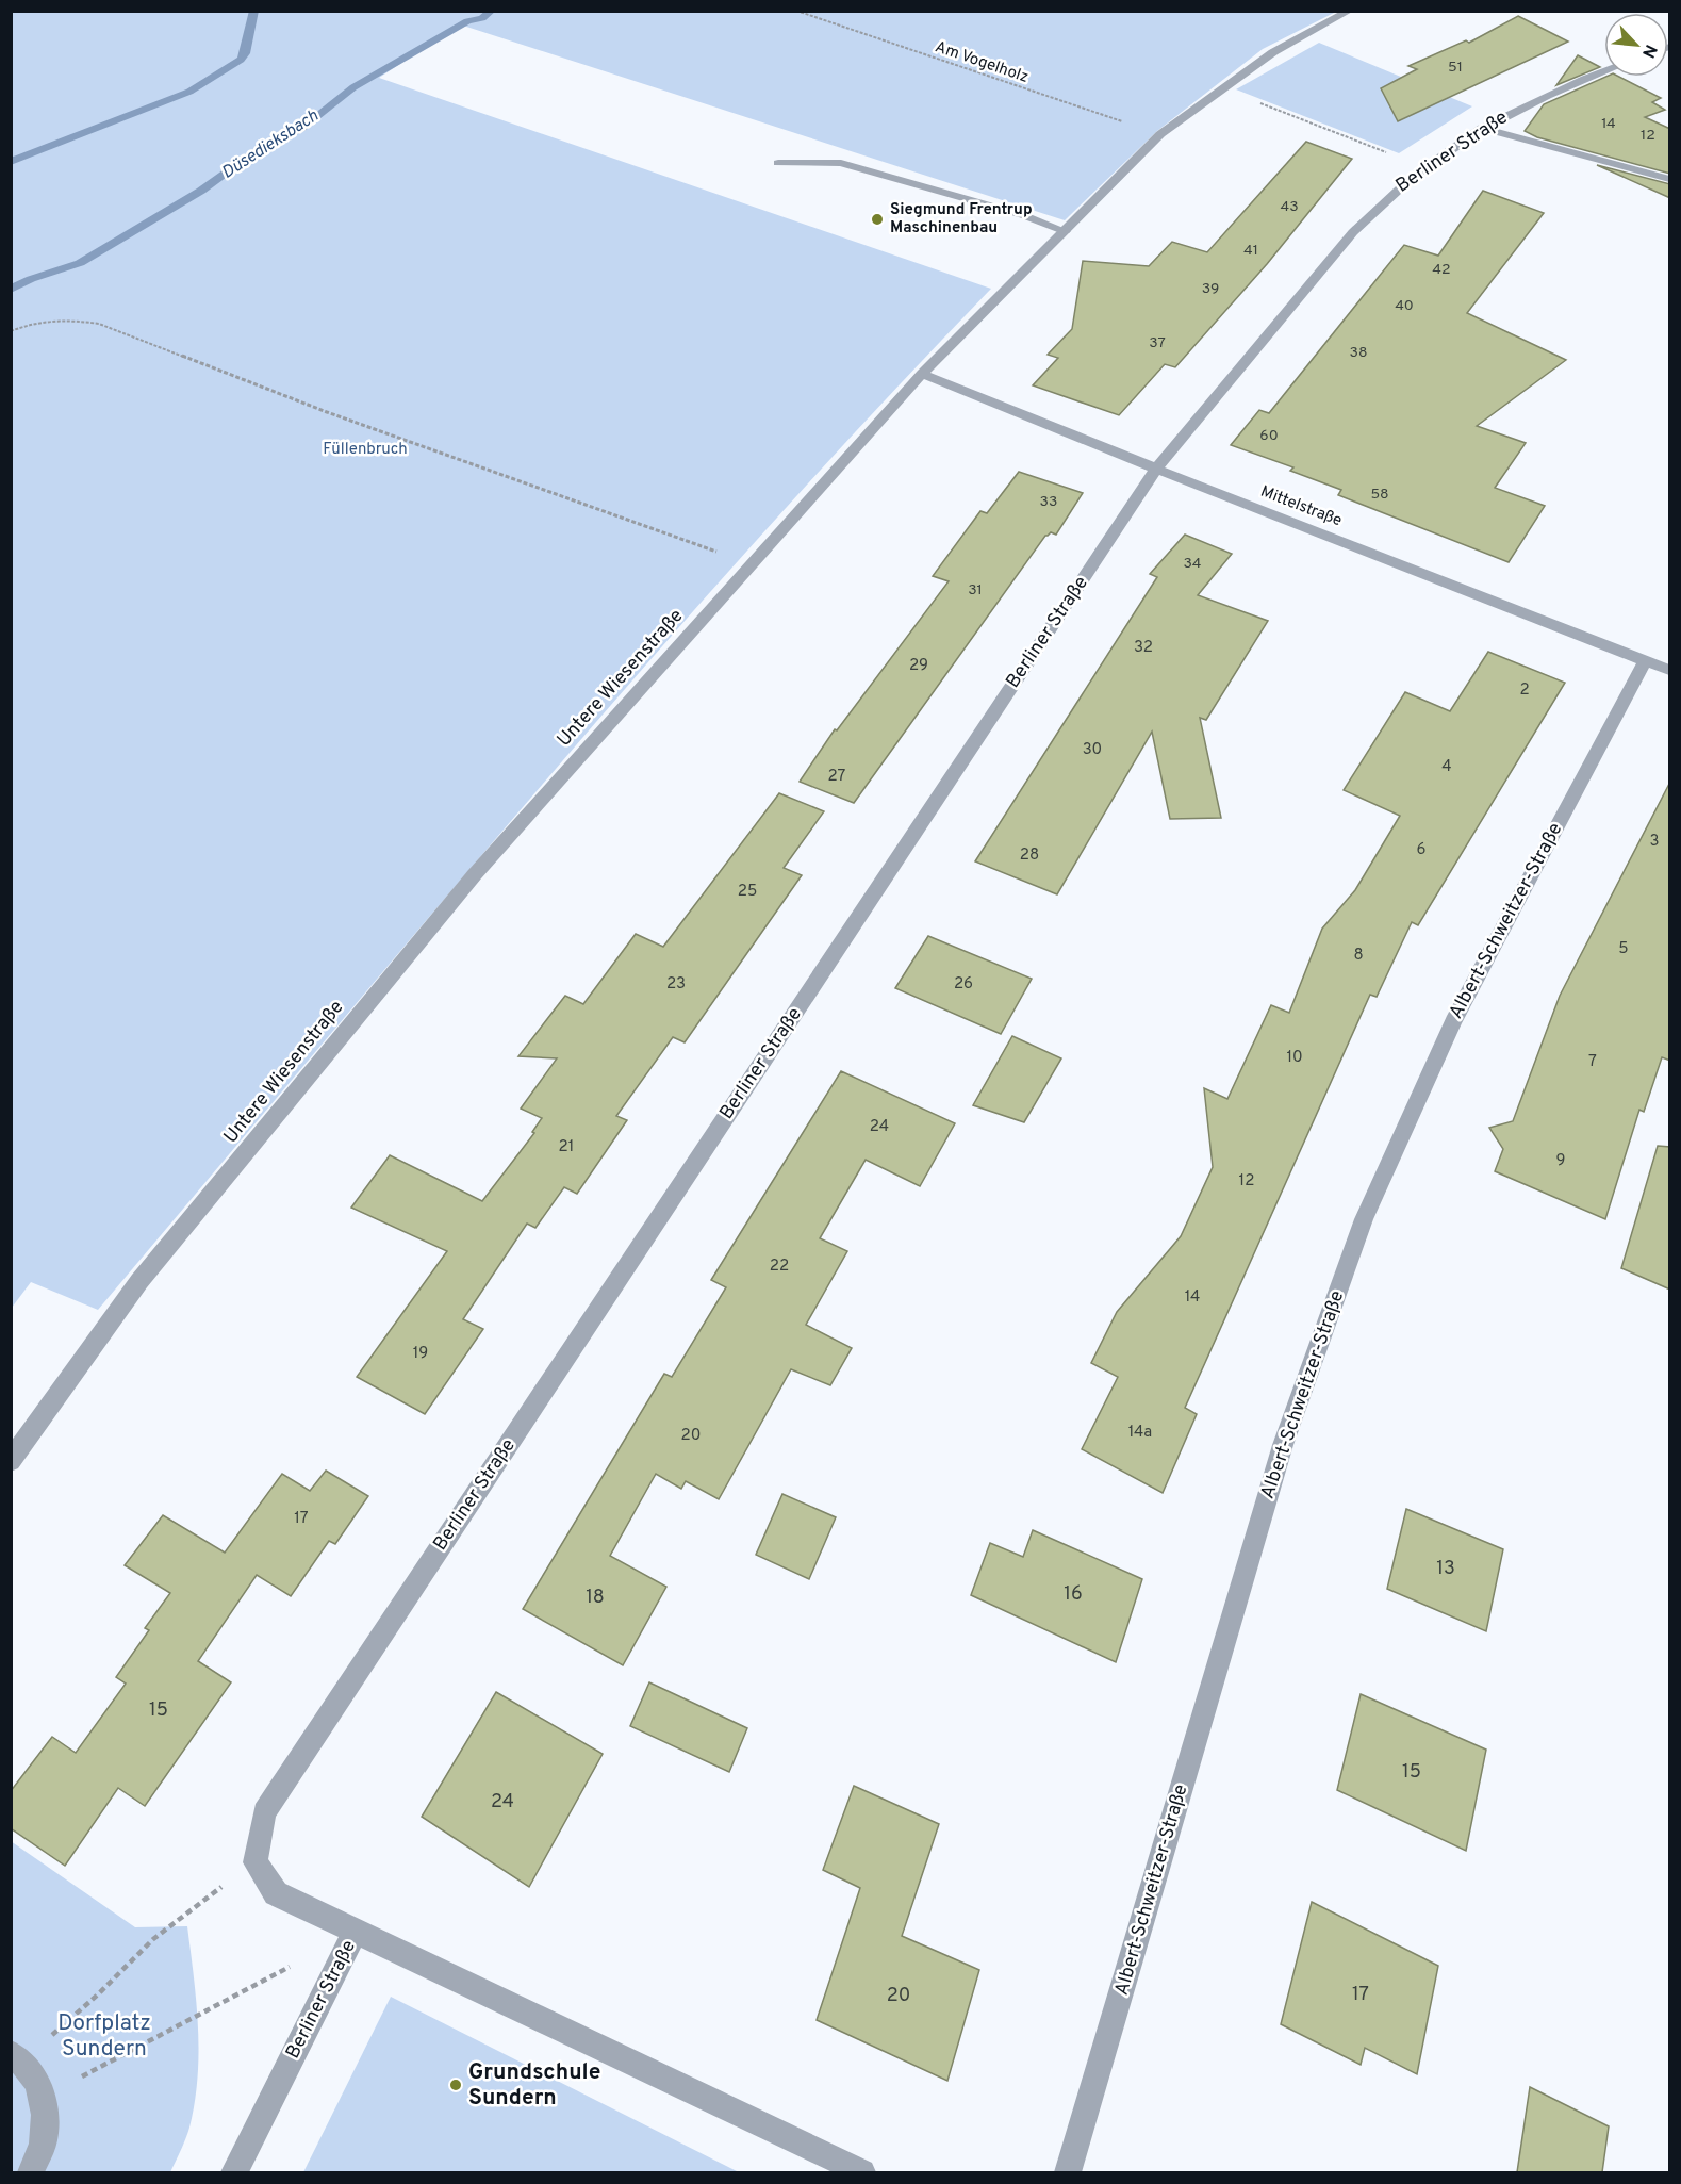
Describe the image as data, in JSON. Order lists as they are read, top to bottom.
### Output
{
  "streets": {
    "street": [
      "Berliner Straße",
      "Mittelstraße",
      "Untere Wiesenstraße",
      "Albert-Schweitzer-Straße"
    ],
    "path": ["Am Vogelholz"]
  },
  "crossings": [
    ["Am Vogelholz", "Untere Wiesenstraße"],
    ["Berliner Straße", "Mittelstraße"],
    ["Mittelstraße", "Untere Wiesenstraße"],
    ["Mittelstraße", "Albert-Schweitzer-Straße"]
  ],
  "water": ["Düsedieksbach"],
  "parks": ["Füllenbruch", "Dorfplatz Sundern"],
  "places": ["Siegmund Frentrup Maschinenbau", "Grundschule Sundern"],
  "house_numbers": [
    "51",
    "14",
    "12",
    "43",
    "41",
    "42",
    "39",
    "40",
    "37",
    "38",
    "60",
    "58",
    "33",
    "34",
    "31",
    "32",
    "29",
    "2",
    "30",
    "4",
    "27",
    "3",
    "6",
    "28",
    "25",
    "5",
    "8",
    "23",
    "26",
    "10",
    "7",
    "24",
    "21",
    "9",
    "12",
    "22",
    "14",
    "19",
    "14a",
    "20",
    "17",
    "13",
    "16",
    "18",
    "15",
    "15",
    "24",
    "17",
    "20"
  ],
  "north": "bottom right"
}
